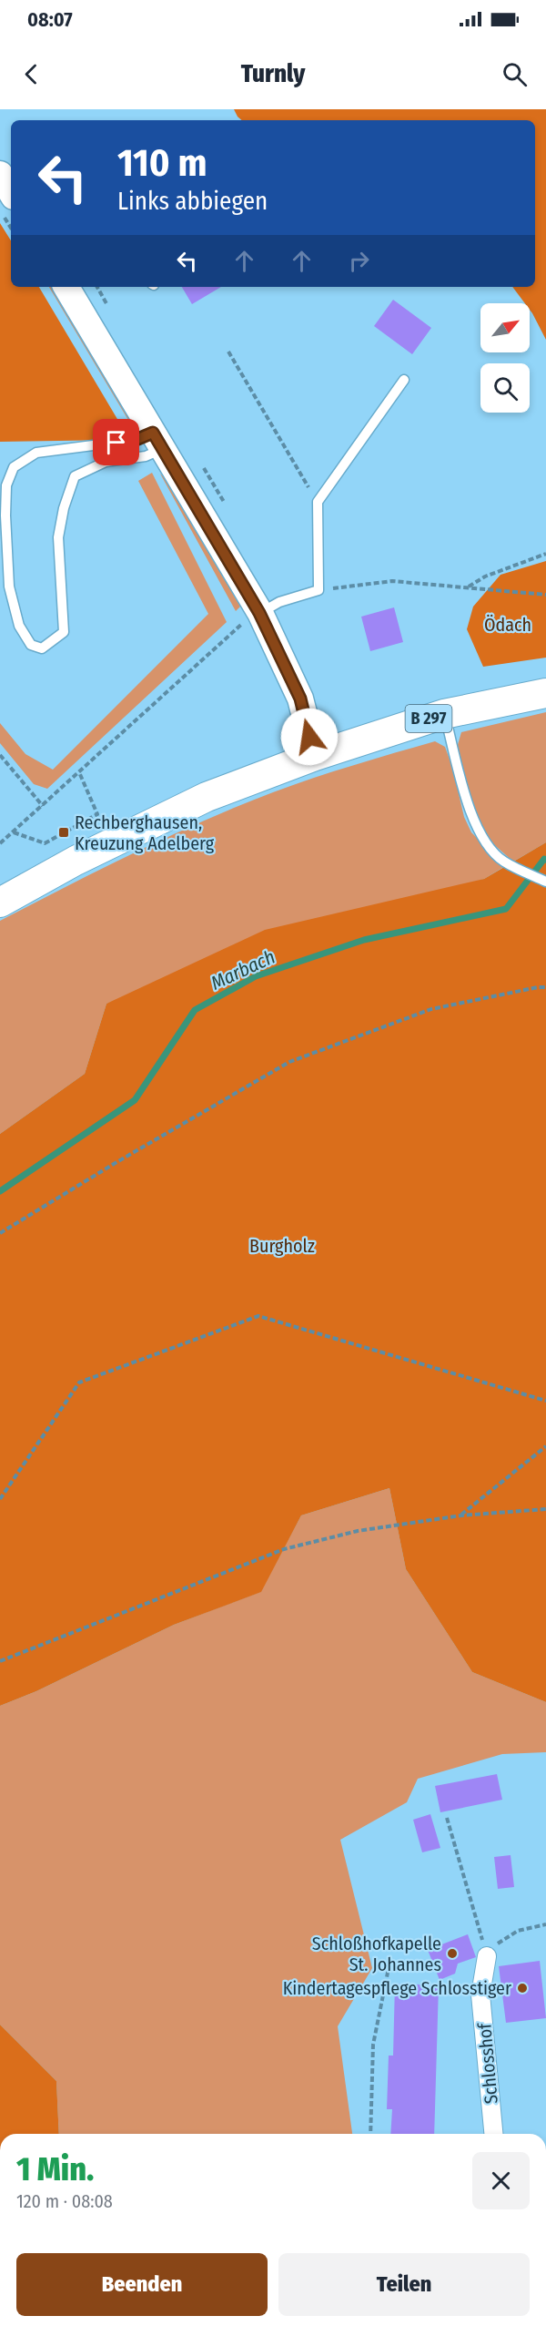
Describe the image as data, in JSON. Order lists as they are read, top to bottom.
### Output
{
  "streets": {
    "main road": ["B 297"],
    "street": ["Schlosshof"]
  },
  "water": ["Marbach"],
  "parks": ["Ödach", "Burgholz"],
  "places": {
    "transit": ["Rechberghausen, Kreuzung Adelberg"],
    "other": ["Schloßhofkapelle St. Johannes", "Kindertagespflege Schlosstiger"]
  },
  "north": "top right",
  "page": {
    "status": "08:07",
    "header": "Turnly",
    "turn": ["110 m", "Links abbiegen"],
    "heading": ["1 Min.", "120 m · 08:08"],
    "buttons": ["Beenden", "Teilen"]
  }
}
